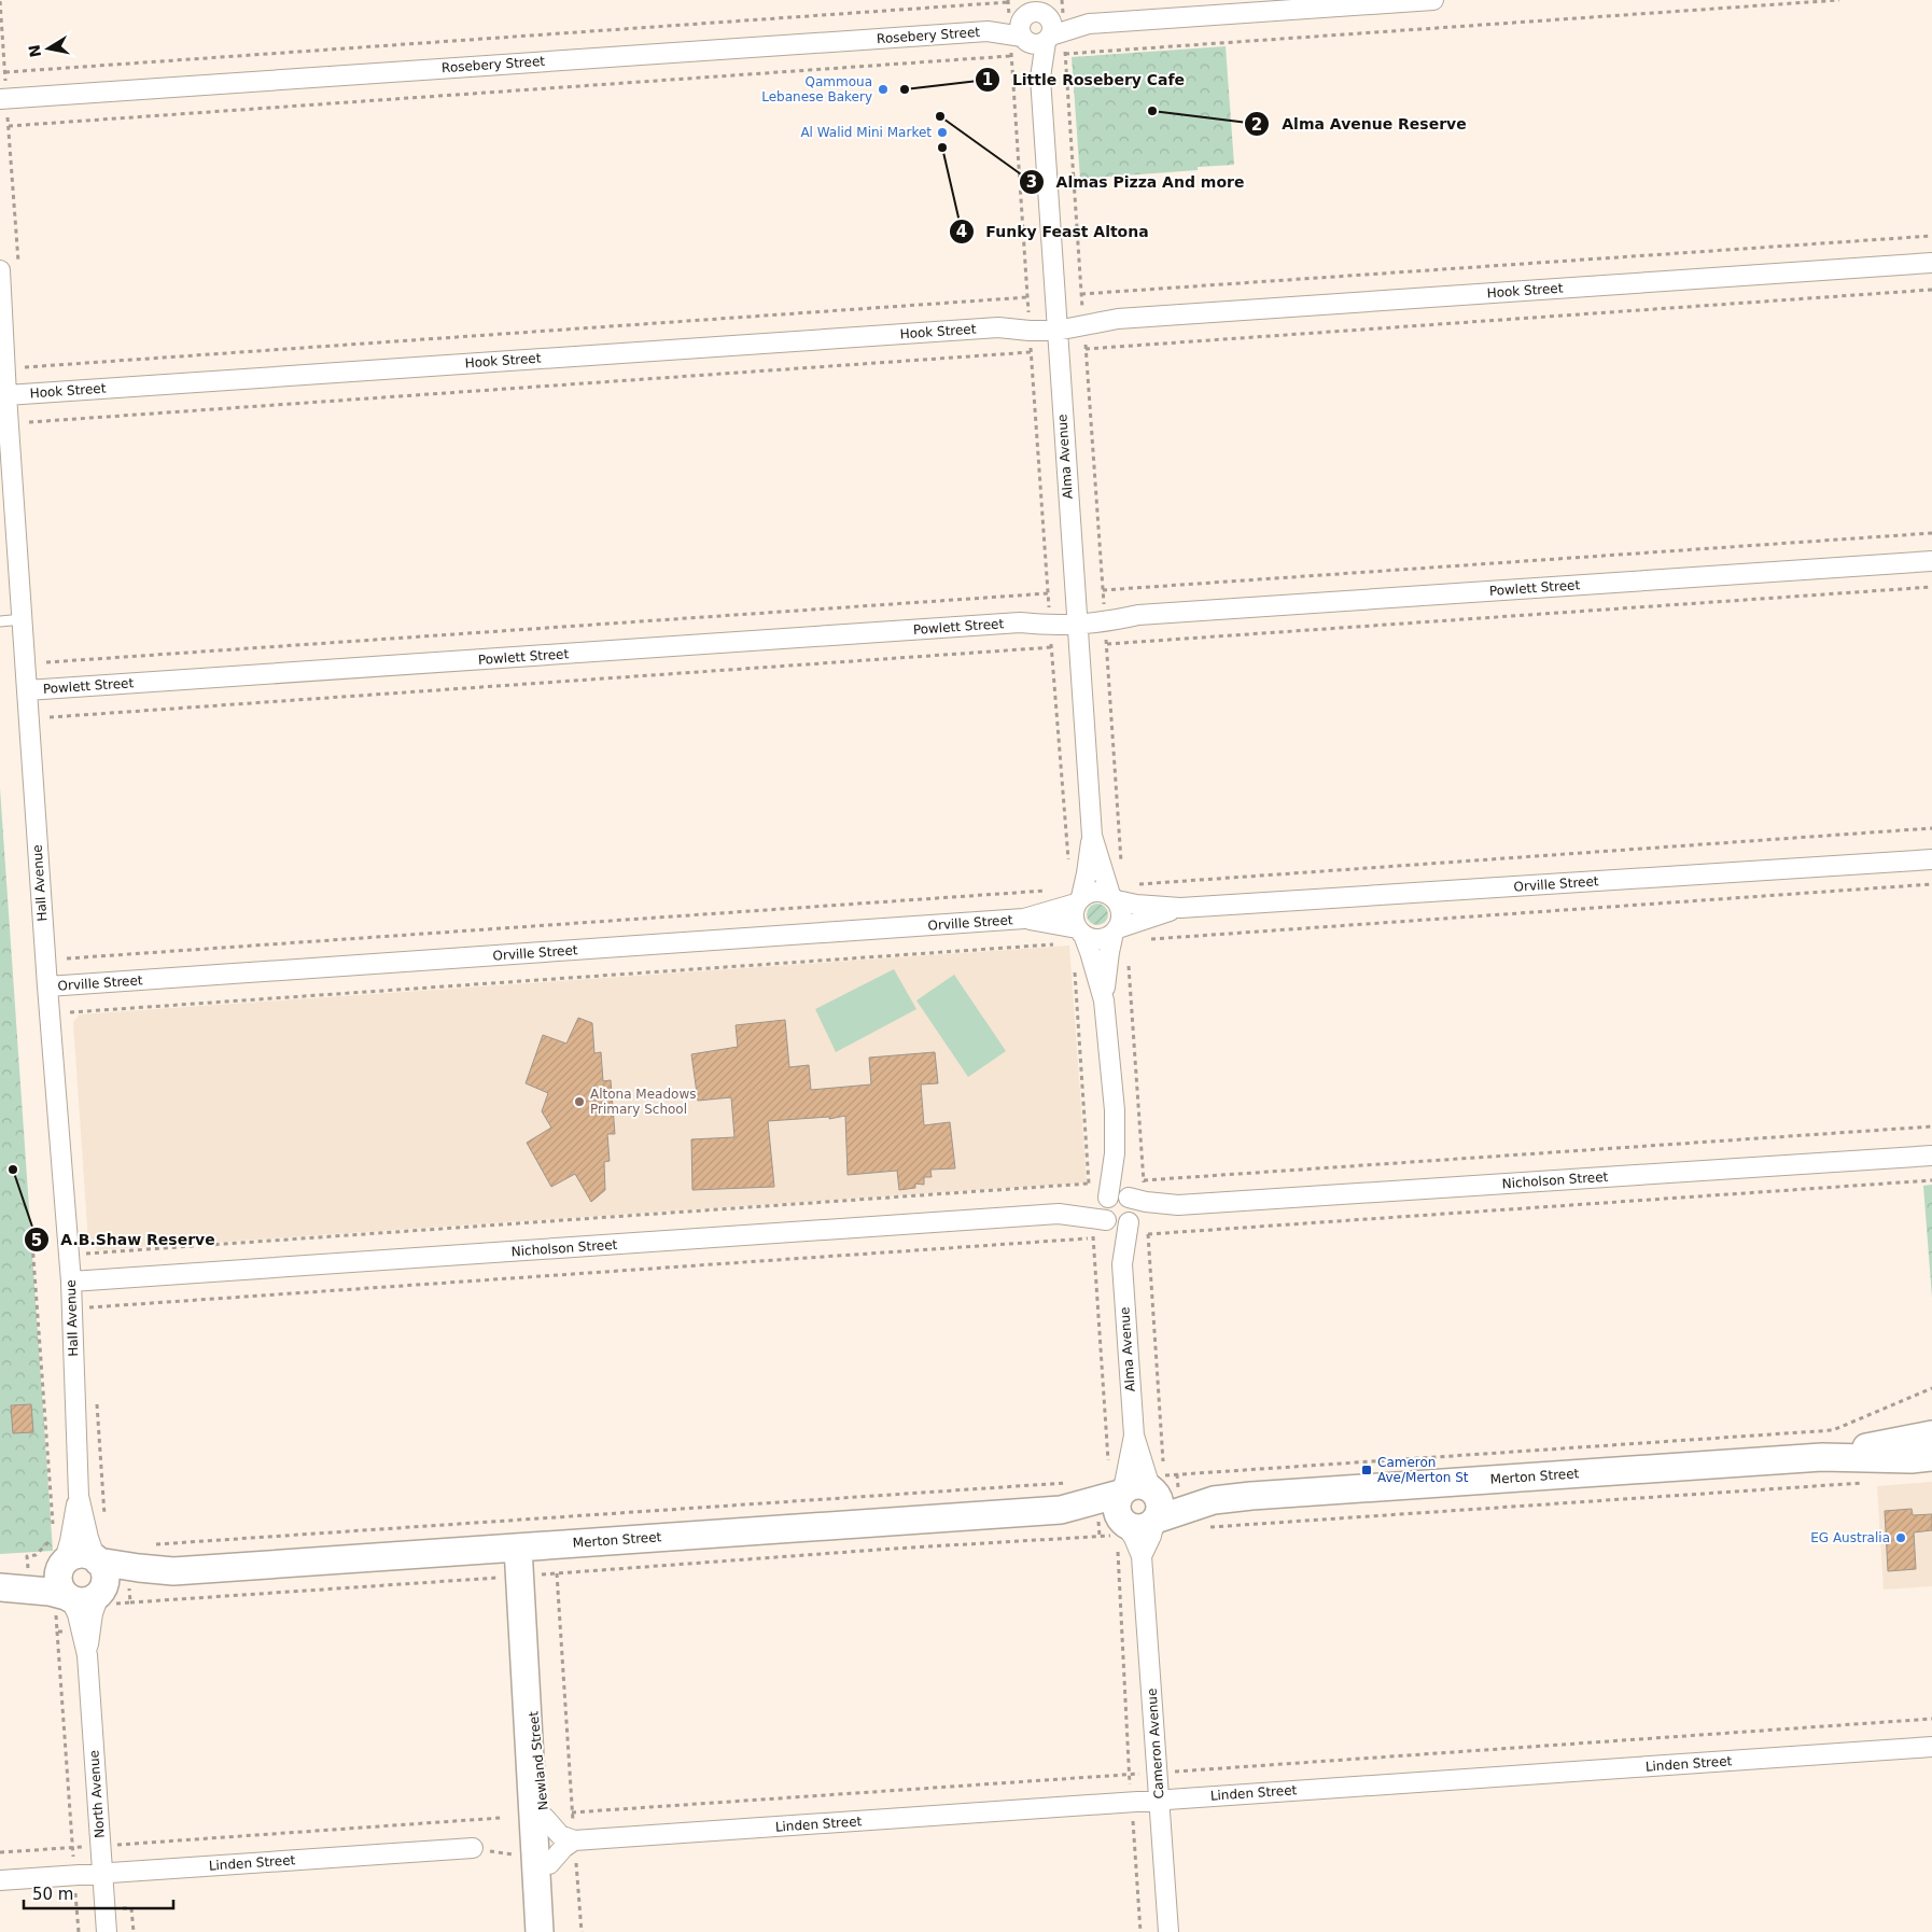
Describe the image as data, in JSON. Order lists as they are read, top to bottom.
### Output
{
  "streets": {
    "street": [
      "Rosebery Street",
      "Hook Street",
      "Alma Avenue",
      "Powlett Street",
      "Hall Avenue",
      "Orville Street",
      "Nicholson Street",
      "Merton Street",
      "Cameron Avenue",
      "Newland Street",
      "Linden Street",
      "North Avenue"
    ]
  },
  "crossings": [
    ["Rosebery Street", "Alma Avenue"],
    ["Hook Street", "Alma Avenue"],
    ["Hook Street", "Hall Avenue"],
    ["Alma Avenue", "Powlett Street"],
    ["Alma Avenue", "Orville Street"],
    ["Alma Avenue", "Nicholson Street"],
    ["Alma Avenue", "Merton Street"],
    ["Alma Avenue", "Cameron Avenue"],
    ["Powlett Street", "Hall Avenue"],
    ["Hall Avenue", "Orville Street"],
    ["Hall Avenue", "Nicholson Street"],
    ["Hall Avenue", "Merton Street"],
    ["Hall Avenue", "North Avenue"],
    ["Merton Street", "Cameron Avenue"],
    ["Merton Street", "Newland Street"],
    ["Merton Street", "North Avenue"],
    ["Cameron Avenue", "Linden Street"],
    ["Linden Street", "North Avenue"]
  ],
  "places": {
    "other": [
      "Qammoua Lebanese Bakery",
      "Little Rosebery Cafe",
      "Alma Avenue Reserve",
      "Almas Pizza And more",
      "Al Walid Mini Market",
      "Funky Feast Altona",
      "Altona Meadows Primary School",
      "A.B.Shaw Reserve",
      "EG Australia"
    ],
    "transit": ["Cameron Ave/Merton St"]
  },
  "scale_bar": "50 m",
  "north": "left"
}
